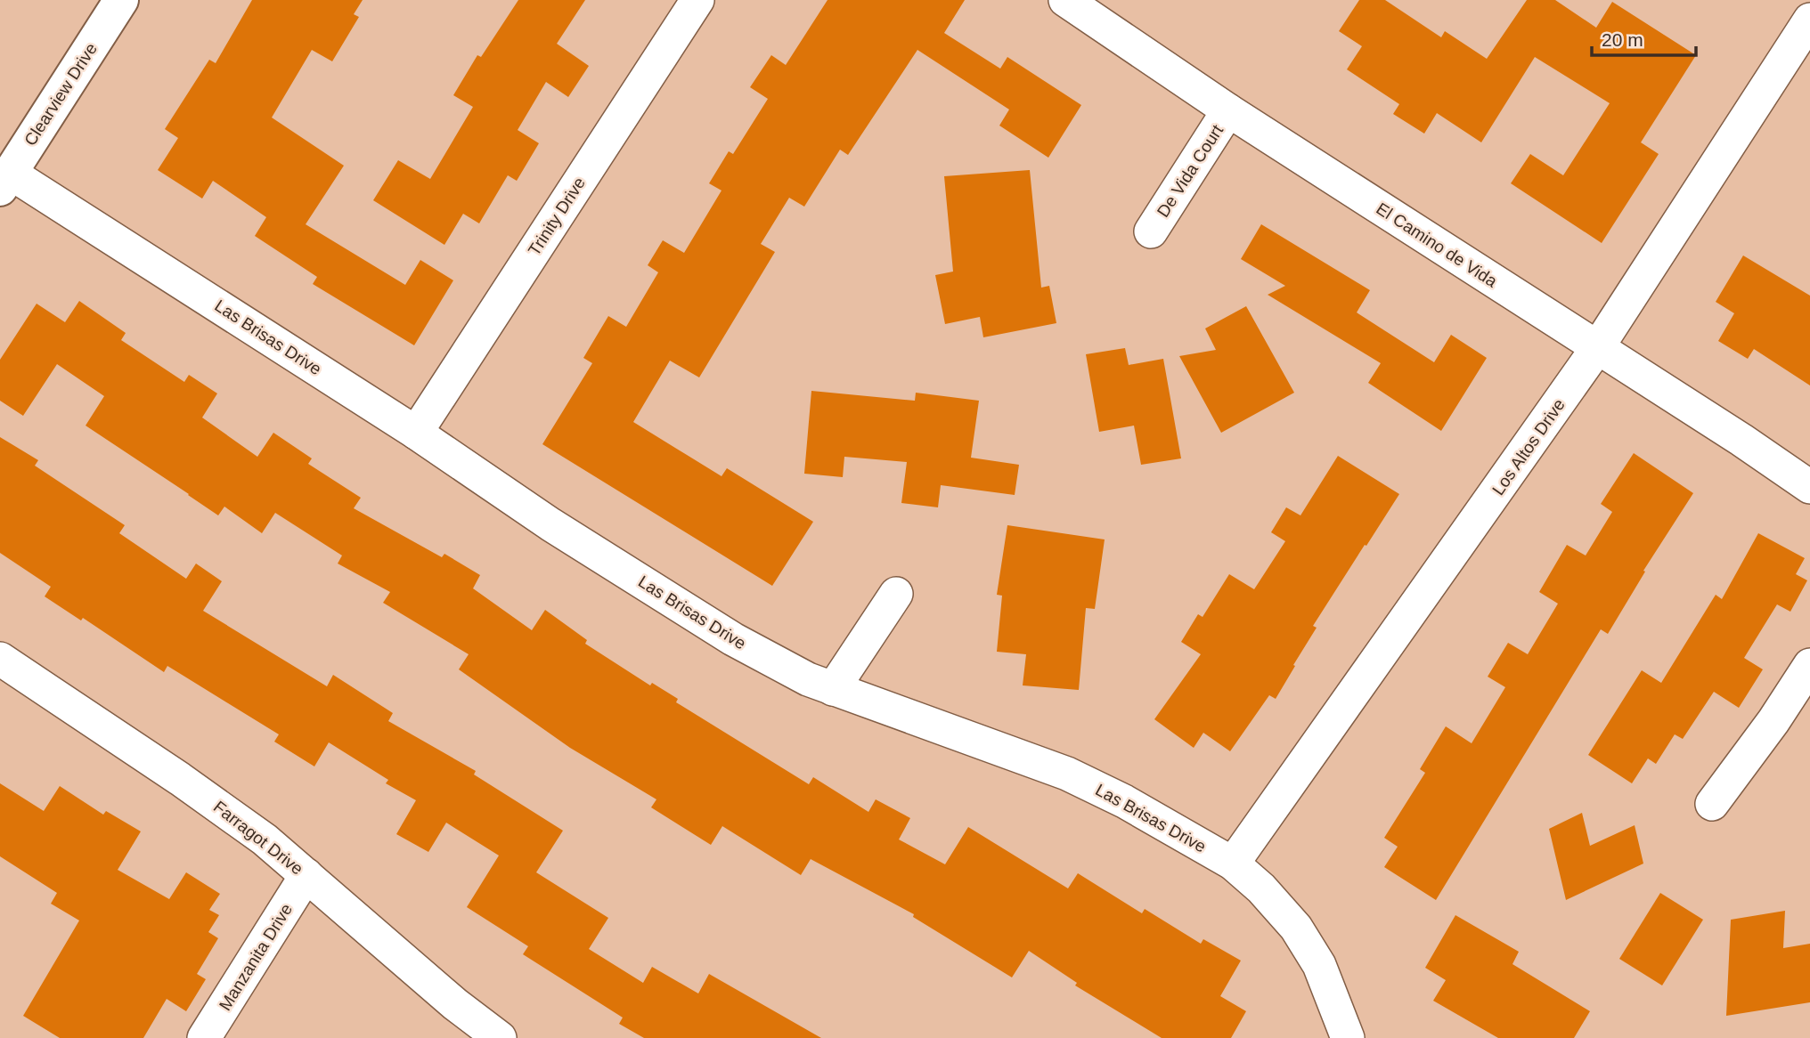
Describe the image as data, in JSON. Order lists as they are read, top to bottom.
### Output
{
  "streets": {
    "street": [
      "Clearview Drive",
      "De Vida Court",
      "Trinity Drive",
      "El Camino de Vida",
      "Las Brisas Drive",
      "Los Altos Drive",
      "Farragot Drive",
      "Manzanita Drive"
    ]
  },
  "crossings": [
    ["Clearview Drive", "Las Brisas Drive"],
    ["De Vida Court", "El Camino de Vida"],
    ["Trinity Drive", "Las Brisas Drive"],
    ["El Camino de Vida", "Los Altos Drive"],
    ["Las Brisas Drive", "Los Altos Drive"],
    ["Farragot Drive", "Manzanita Drive"]
  ],
  "scale_bar": "20 m"
}
